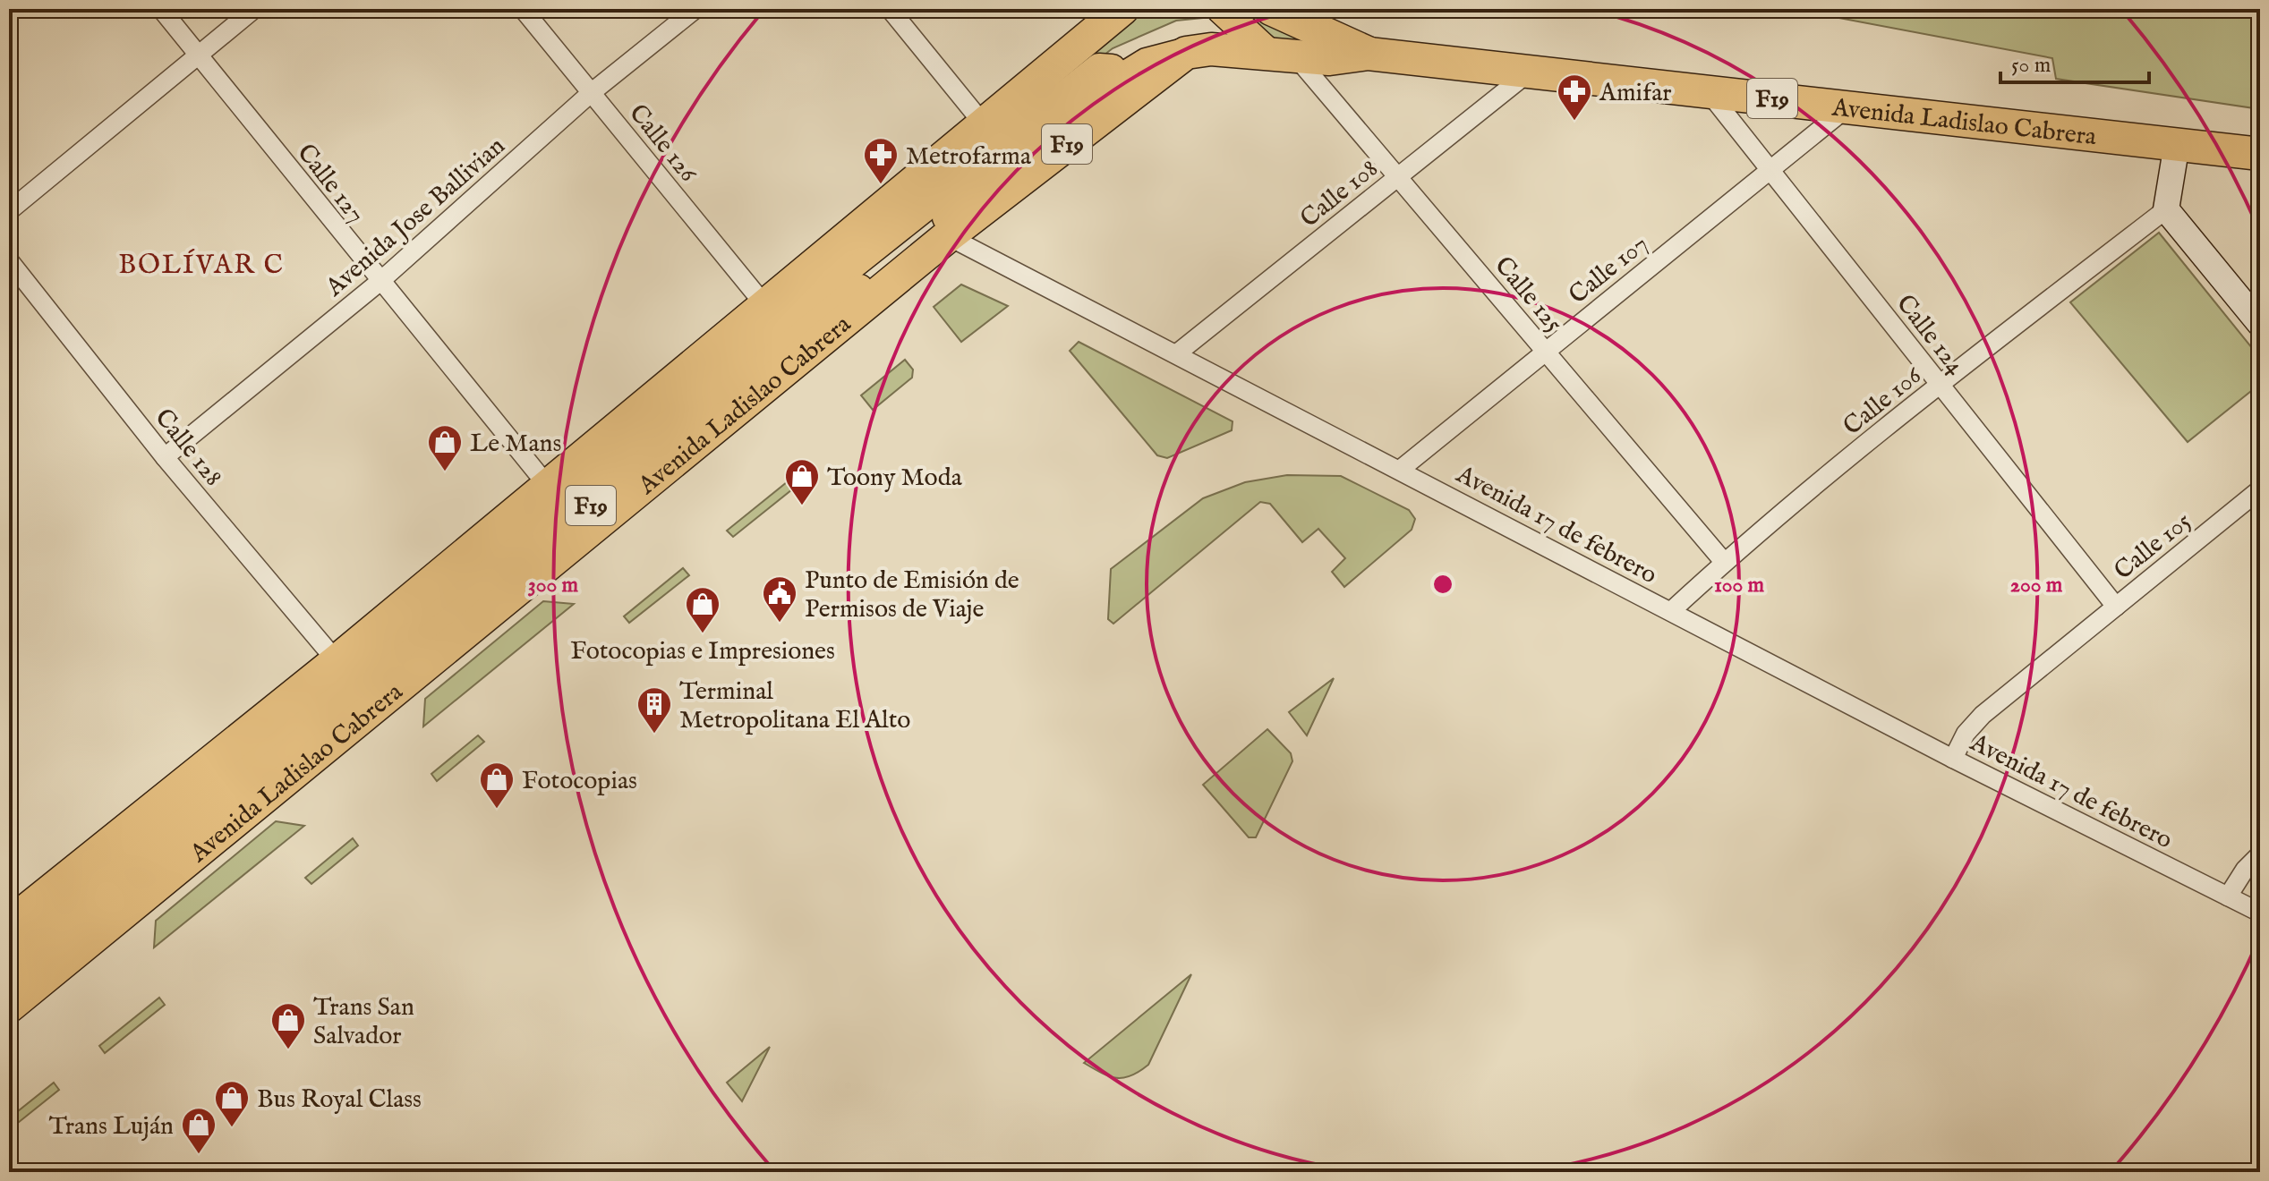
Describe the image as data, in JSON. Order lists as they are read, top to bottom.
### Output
{
  "streets": {
    "highway": ["F19", "Avenida Ladislao Cabrera"],
    "street": [
      "Calle 126",
      "Calle 127",
      "Calle 108",
      "Avenida Jose Ballivian",
      "Calle 107",
      "Calle 125",
      "Calle 124",
      "Calle 106",
      "Calle 128",
      "Avenida 17 de febrero",
      "Calle 105"
    ]
  },
  "crossings": [
    ["F19", "Calle 126"],
    ["F19", "Calle 127"],
    ["F19", "Calle 128"],
    ["Avenida Ladislao Cabrera", "Calle 108"],
    ["Avenida Ladislao Cabrera", "Calle 107"],
    ["Avenida Ladislao Cabrera", "Calle 125"],
    ["Avenida Ladislao Cabrera", "Calle 124"],
    ["Avenida Ladislao Cabrera", "Avenida 17 de febrero"],
    ["Calle 126", "Avenida Jose Ballivian"],
    ["Calle 127", "Avenida Jose Ballivian"],
    ["Calle 108", "Calle 125"],
    ["Calle 108", "Avenida 17 de febrero"],
    ["Avenida Jose Ballivian", "Calle 128"],
    ["Calle 107", "Calle 125"],
    ["Calle 107", "Calle 124"],
    ["Calle 107", "Avenida 17 de febrero"],
    ["Calle 125", "Calle 106"],
    ["Calle 124", "Calle 106"],
    ["Calle 124", "Calle 105"],
    ["Calle 106", "Avenida 17 de febrero"],
    ["Avenida 17 de febrero", "Calle 105"]
  ],
  "districts": ["BOLÍVAR C"],
  "places": {
    "pharmacy": ["Amifar", "Metrofarma"],
    "shop": [
      "Le Mans",
      "Toony Moda",
      "Fotocopias e Impresiones",
      "Fotocopias",
      "Trans San Salvador",
      "Bus Royal Class",
      "Trans Luján"
    ],
    "public building": ["Punto de Emisión de Permisos de Viaje"],
    "building": ["Terminal Metropolitana El Alto"]
  },
  "scale_bar": "50 m",
  "rings": ["100 m", "200 m", "300 m"]
}
